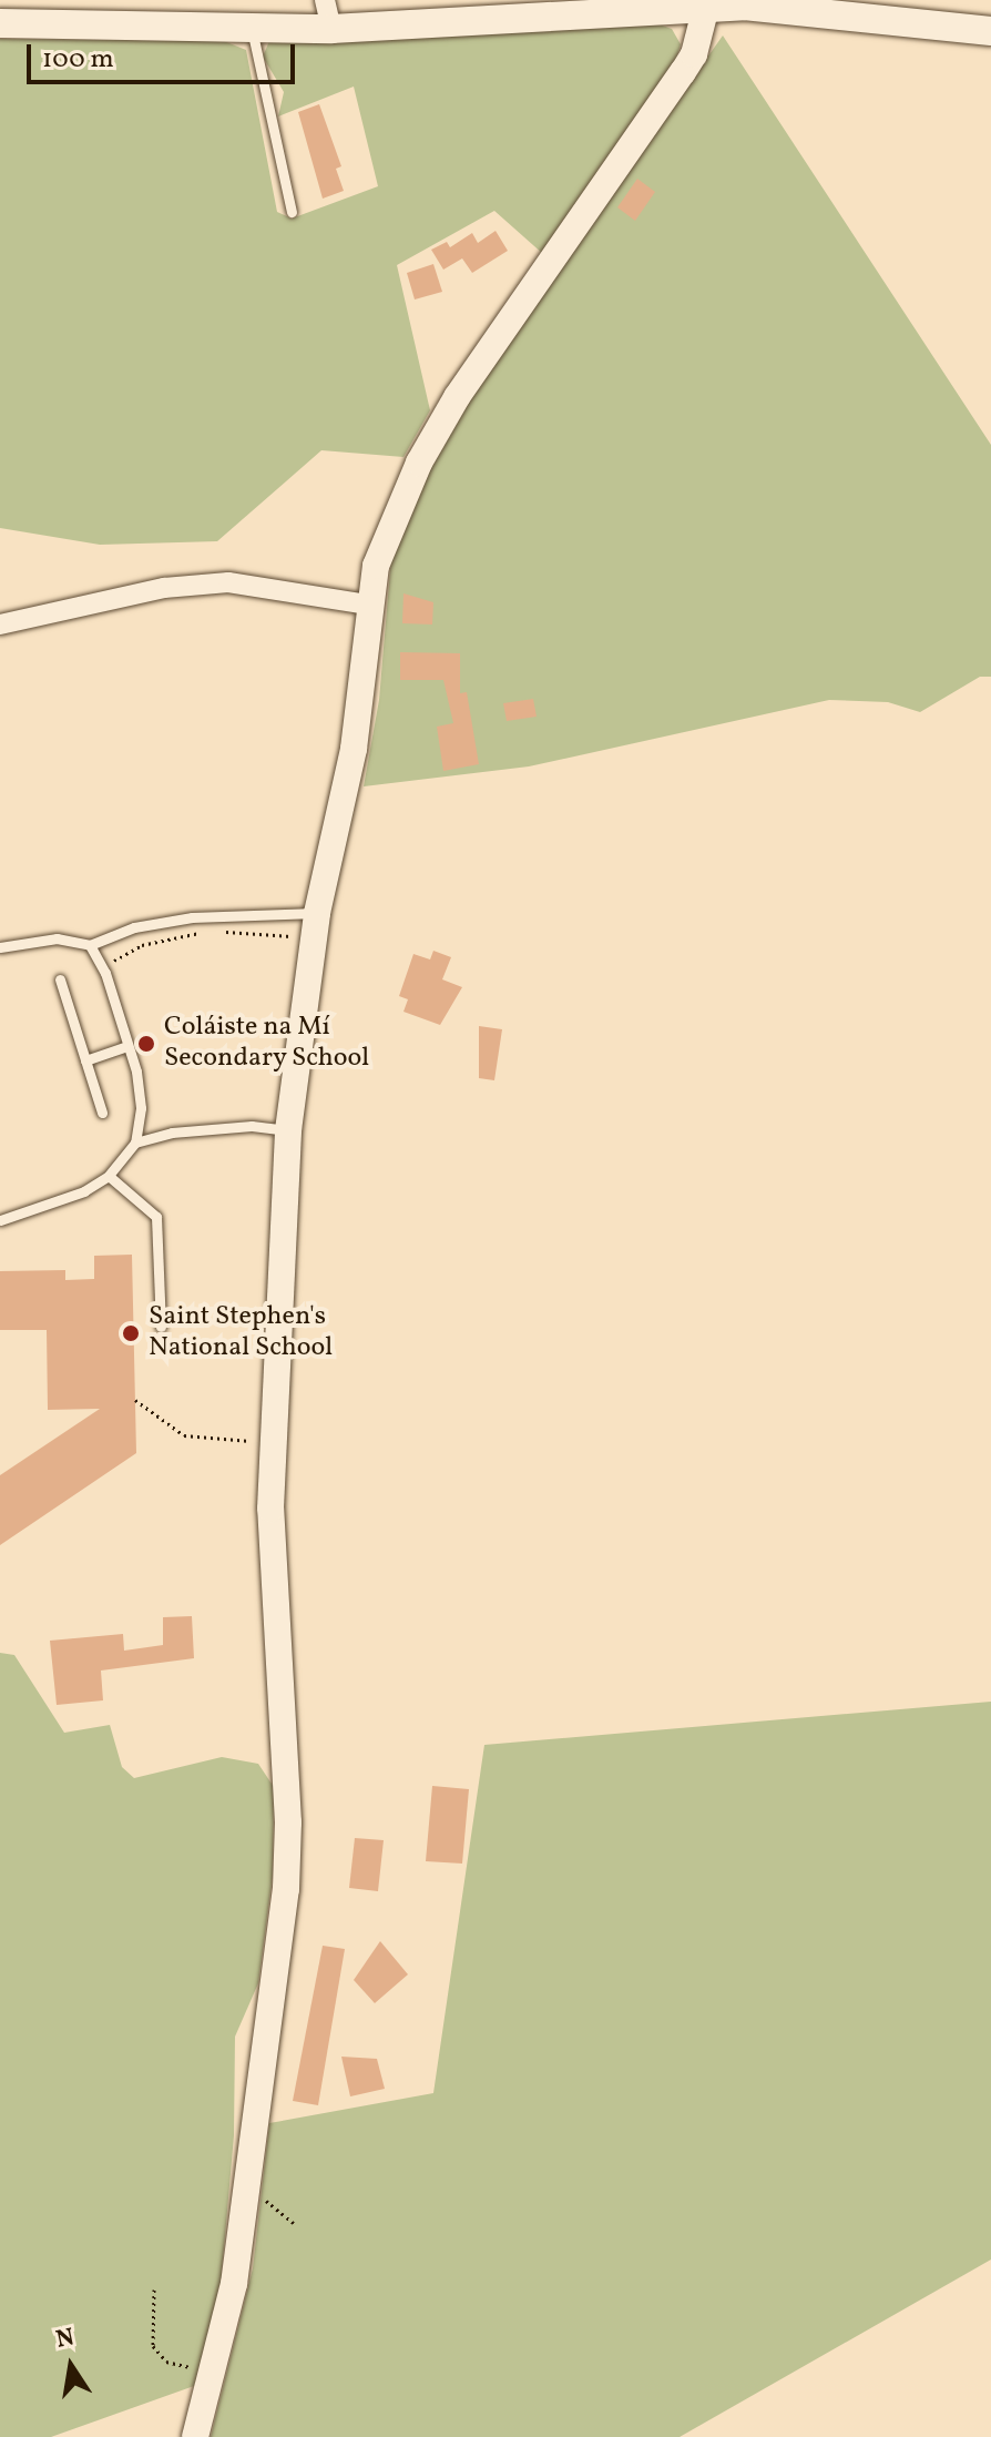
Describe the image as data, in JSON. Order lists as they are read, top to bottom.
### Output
{
  "places": ["Coláiste na Mí Secondary School", "Saint Stephen's National School"],
  "scale_bar": "100 m",
  "north": "top"
}
